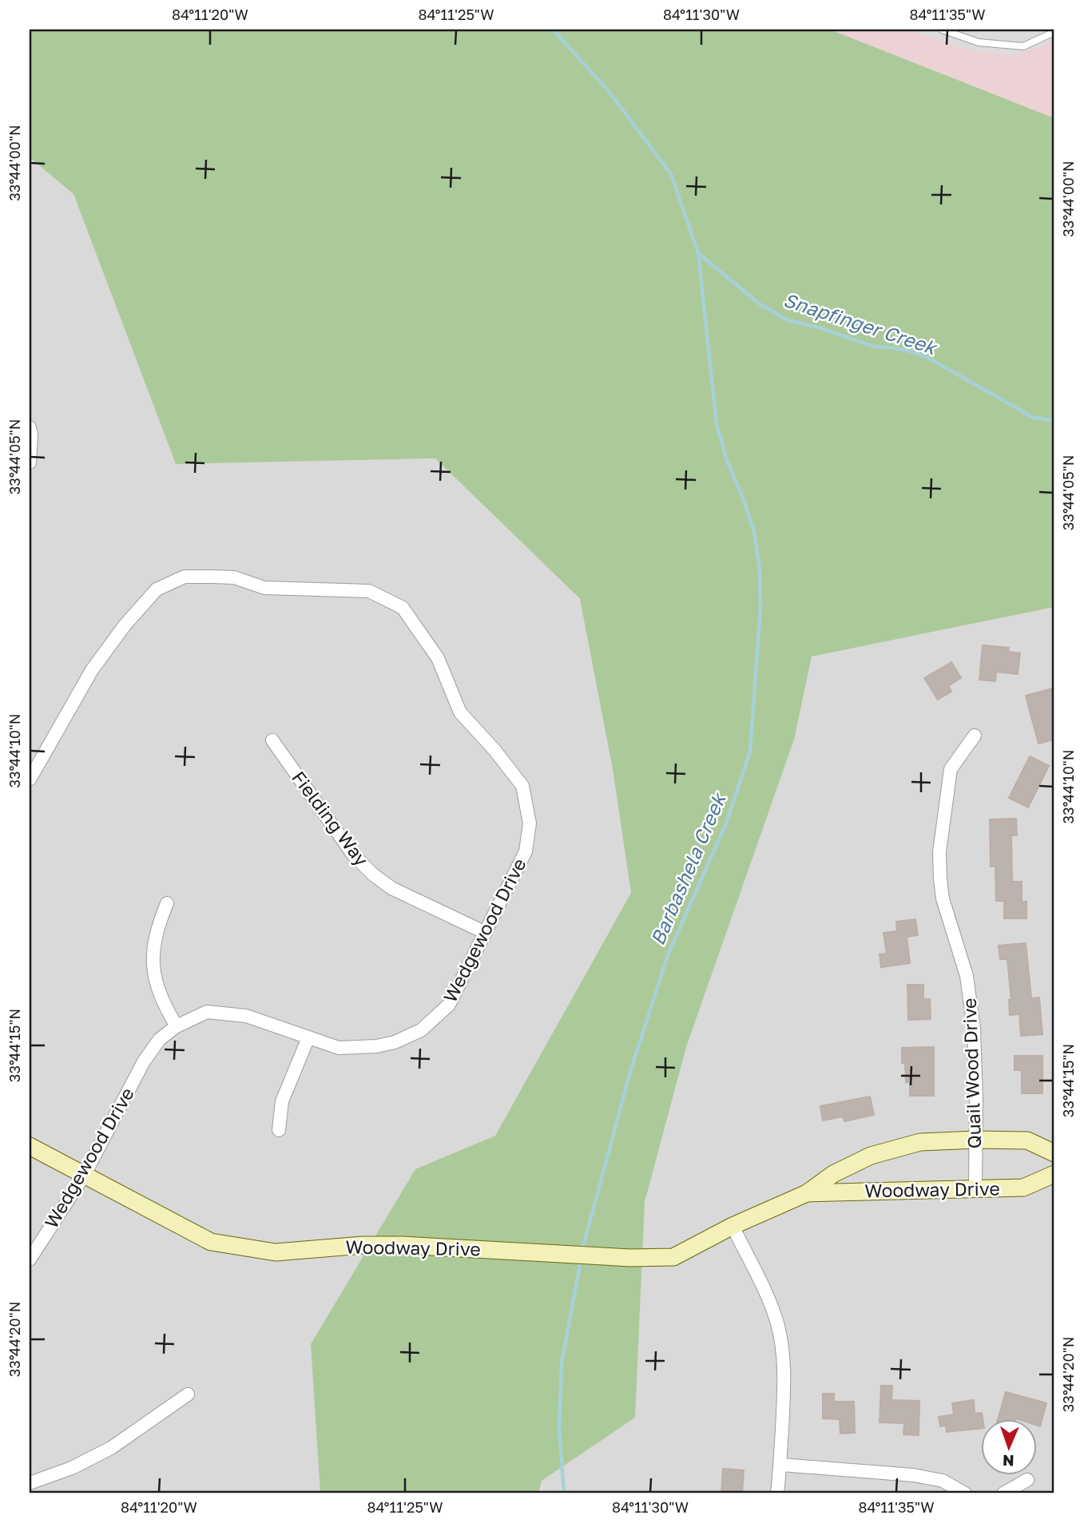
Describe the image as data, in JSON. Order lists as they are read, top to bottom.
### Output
{
  "streets": {
    "street": [
      "Fielding Way",
      "Wedgewood Drive",
      "Quail Wood Drive",
      "Woodway Drive"
    ]
  },
  "crossings": [
    ["Fielding Way", "Wedgewood Drive"],
    ["Wedgewood Drive", "Woodway Drive"],
    ["Quail Wood Drive", "Woodway Drive"]
  ],
  "water": ["Snapfinger Creek", "Barbashela Creek"],
  "north": "bottom",
  "coordinates": [
    "84°11'20\"W",
    "84°11'25\"W",
    "84°11'30\"W",
    "84°11'35\"W",
    "33°44'00\"N",
    "33°44'05\"N",
    "33°44'10\"N",
    "33°44'15\"N",
    "33°44'20\"N"
  ]
}
